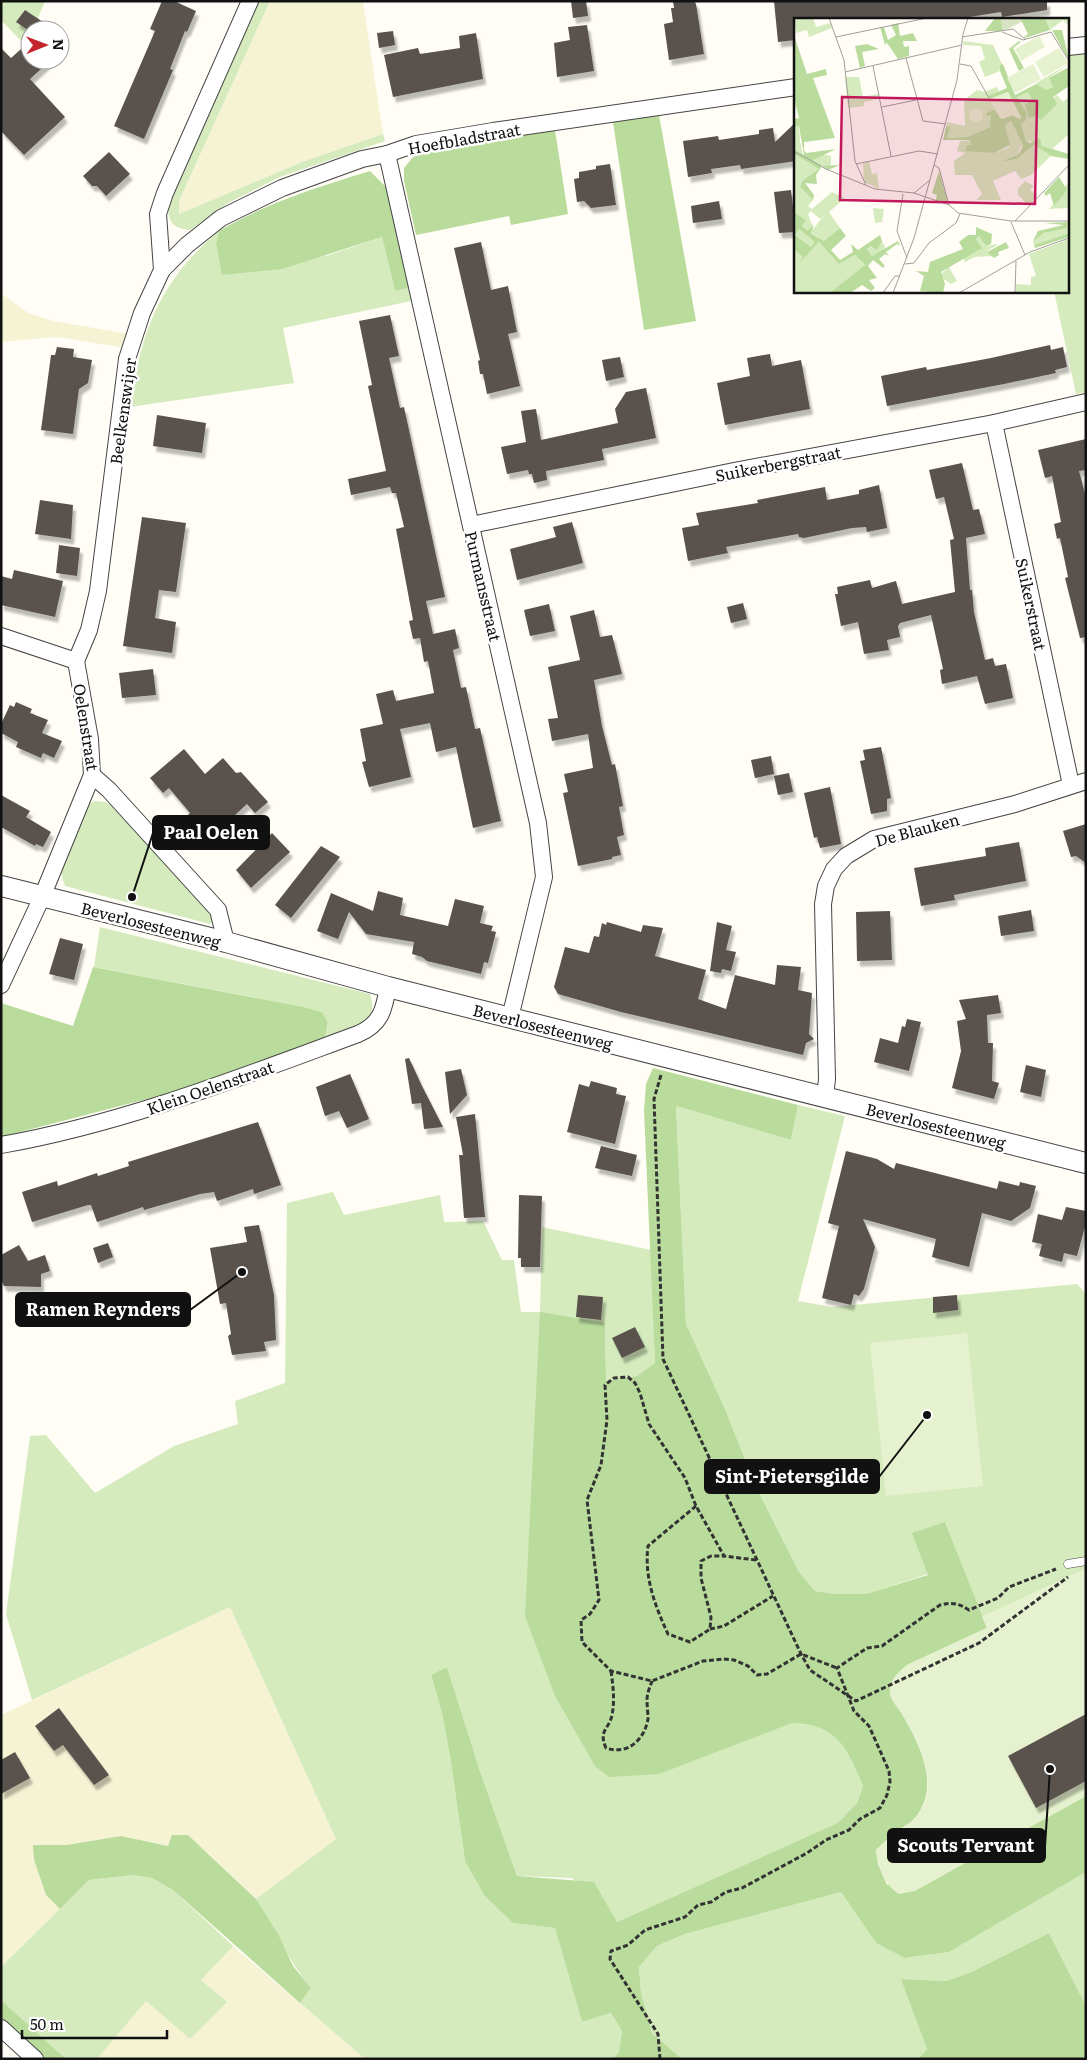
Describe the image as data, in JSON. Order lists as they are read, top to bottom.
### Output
{
  "streets": {
    "street": [
      "Hoefbladstraat",
      "Beelkenswijer",
      "Suikerbergstraat",
      "Purmansstraat",
      "Suikerstraat",
      "Oelenstraat",
      "De Blauken",
      "Beverlosesteenweg",
      "Klein Oelenstraat"
    ]
  },
  "crossings": [
    ["Hoefbladstraat", "Beelkenswijer"],
    ["Hoefbladstraat", "Purmansstraat"],
    ["Beelkenswijer", "Oelenstraat"],
    ["Suikerbergstraat", "Purmansstraat"],
    ["Suikerbergstraat", "Suikerstraat"],
    ["Purmansstraat", "Beverlosesteenweg"],
    ["Suikerstraat", "De Blauken"],
    ["Oelenstraat", "Beverlosesteenweg"],
    ["De Blauken", "Beverlosesteenweg"],
    ["Beverlosesteenweg", "Klein Oelenstraat"]
  ],
  "places": [
    "Paal Oelen",
    "Ramen Reynders",
    "Sint-Pietersgilde",
    "Scouts Tervant"
  ],
  "scale_bar": "50 m",
  "north": "right"
}
